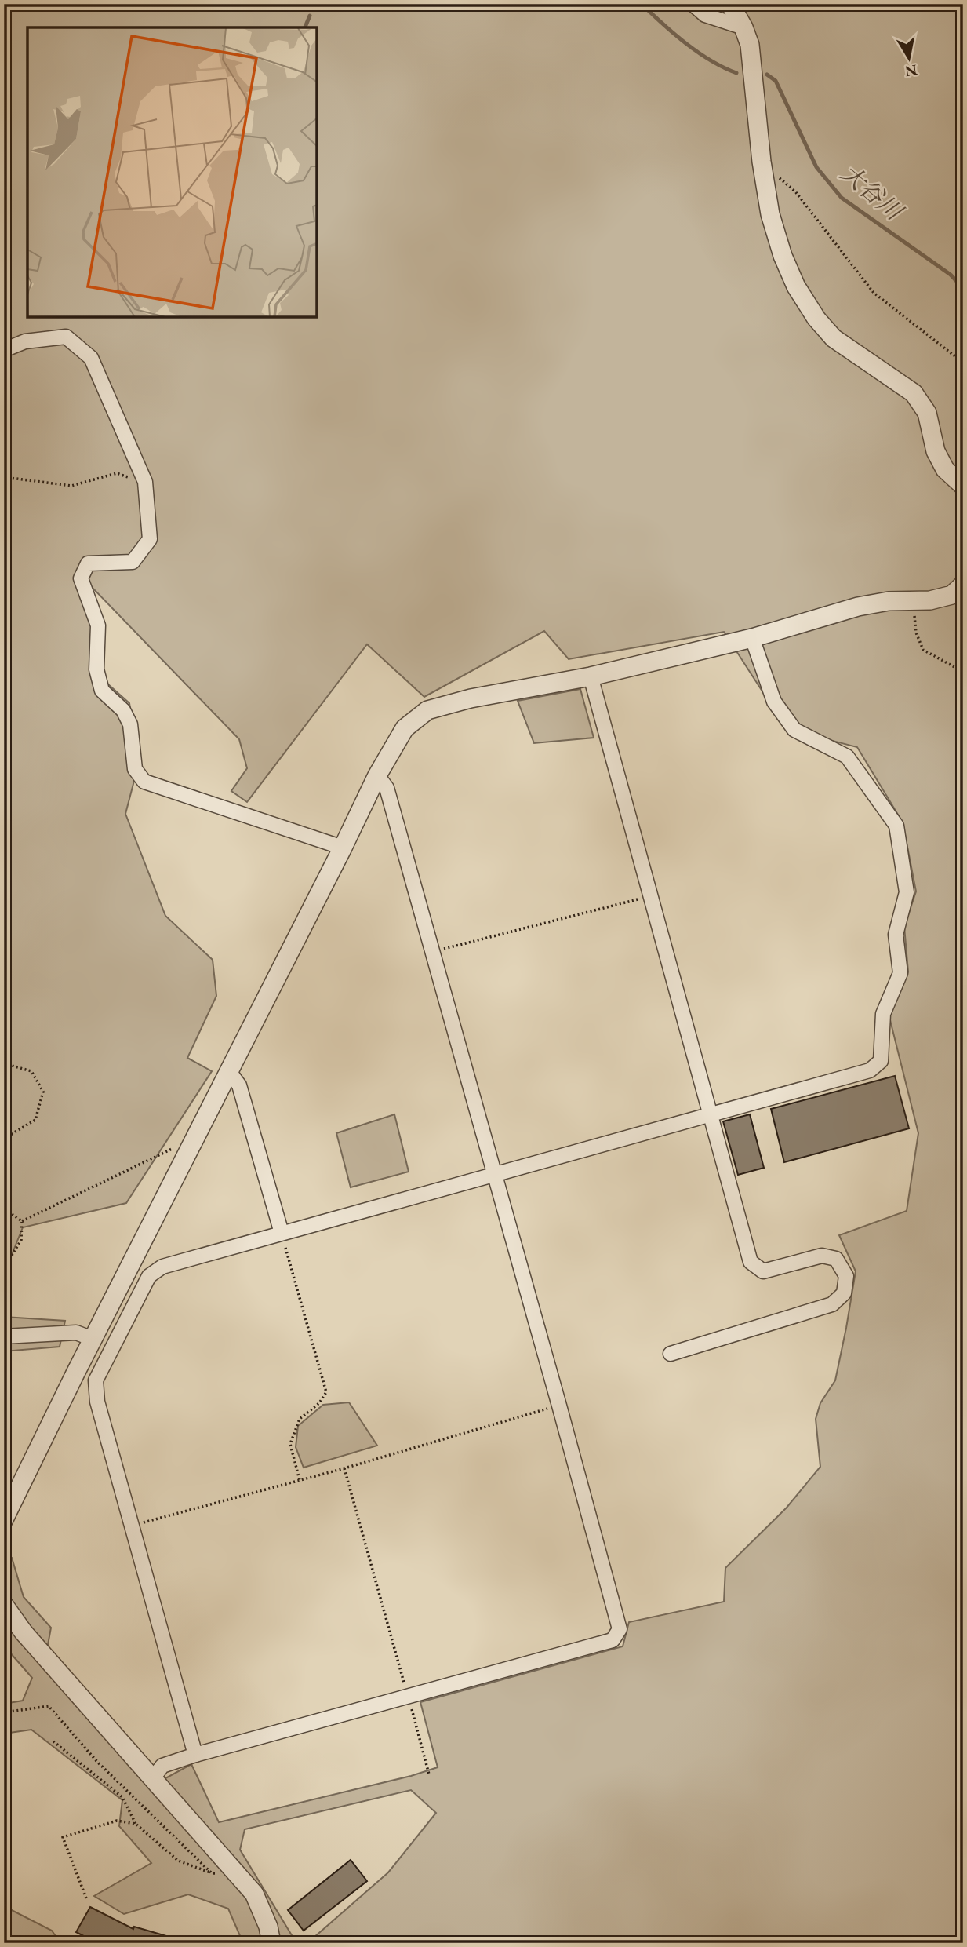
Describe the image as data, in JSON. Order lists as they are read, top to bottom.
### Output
{
  "water": ["大谷川"],
  "north": "bottom"
}
